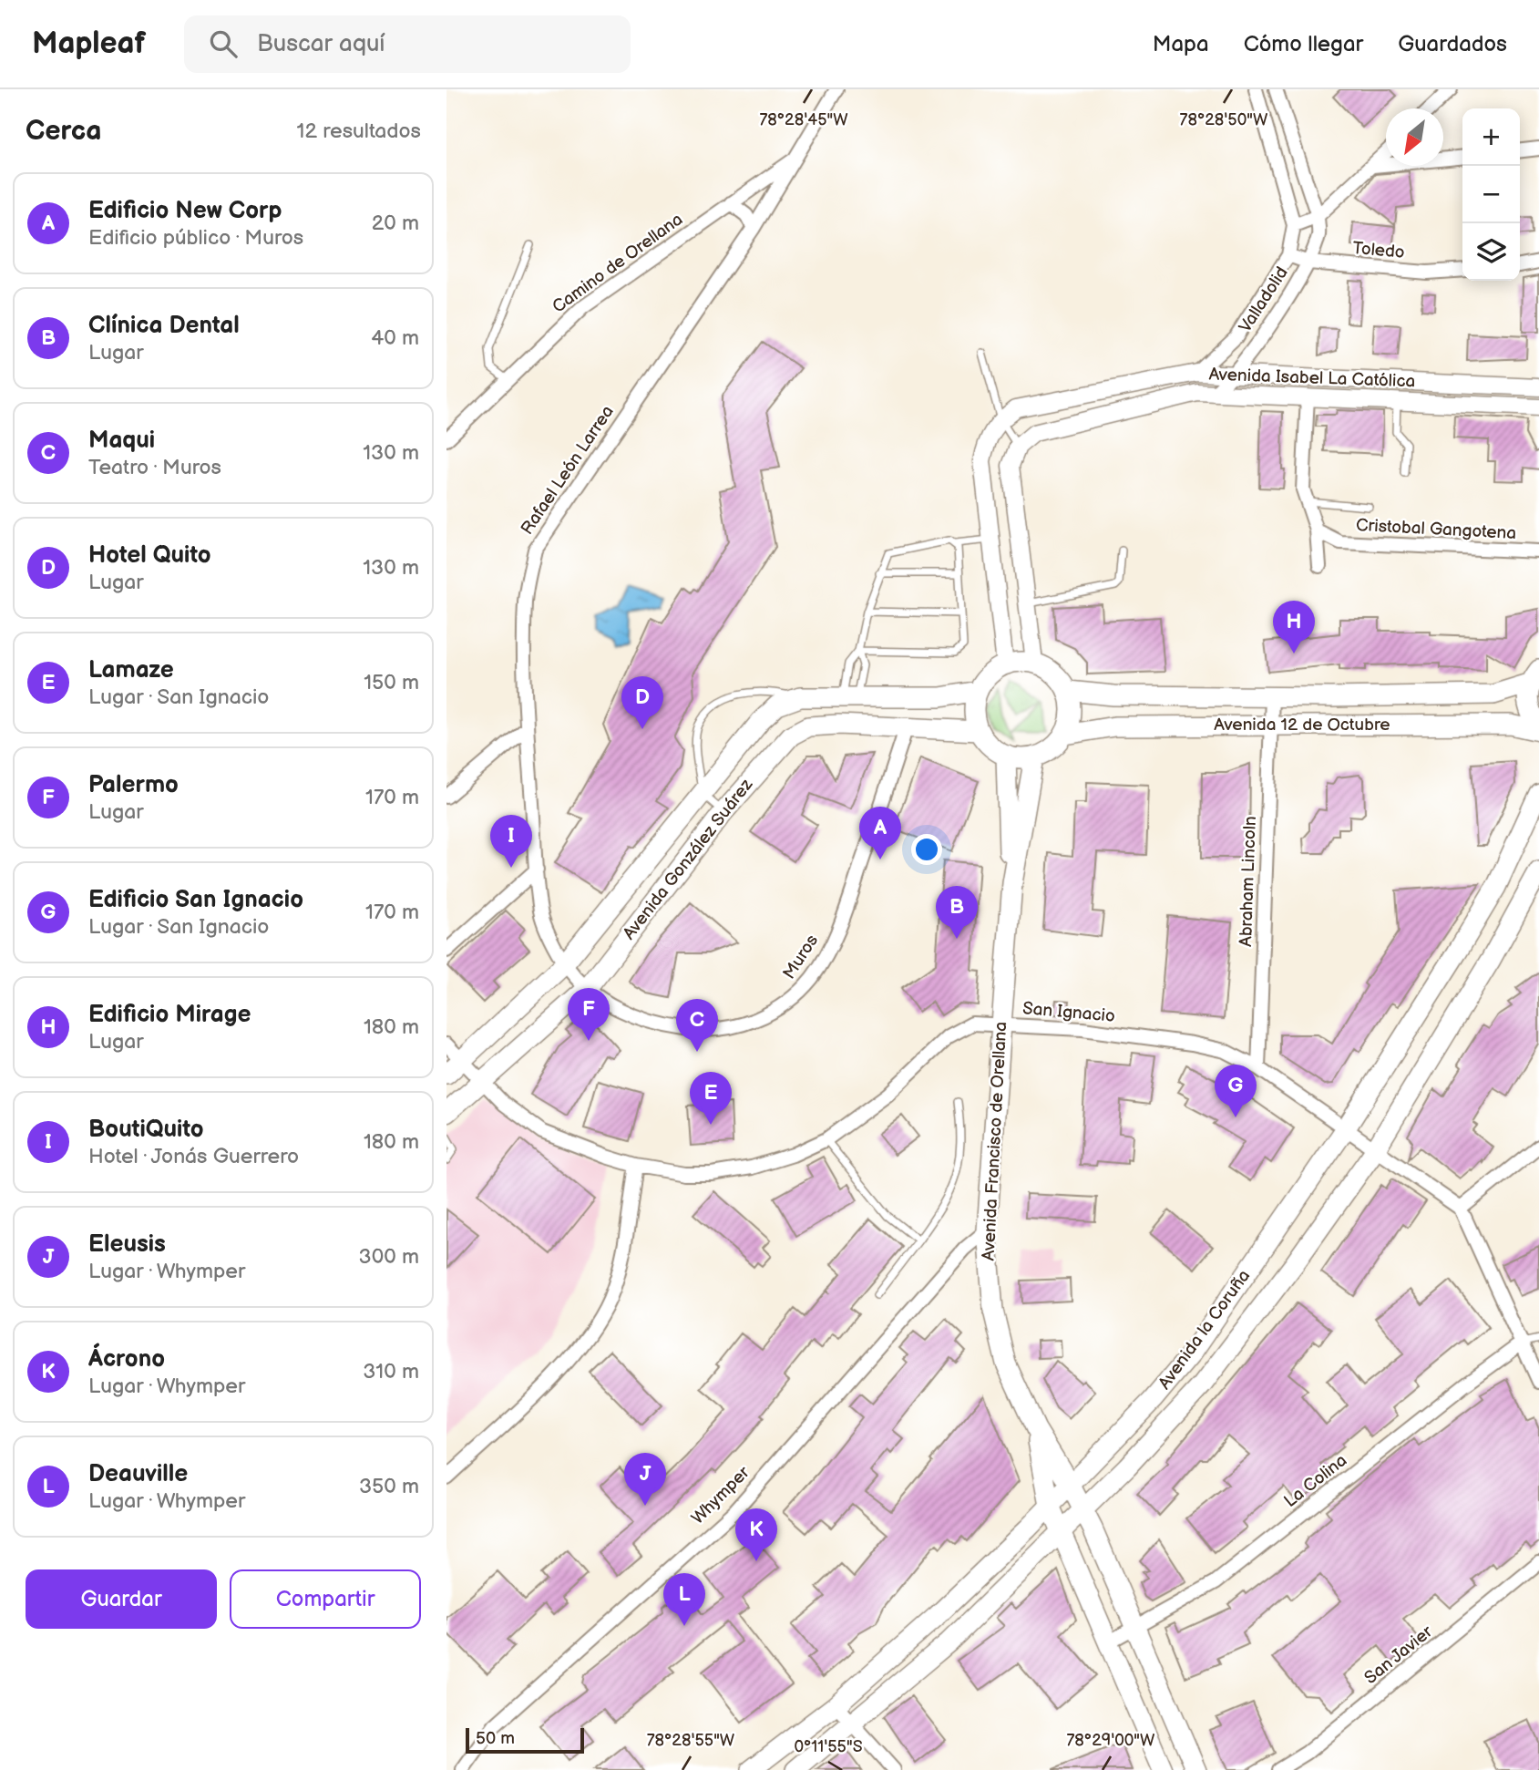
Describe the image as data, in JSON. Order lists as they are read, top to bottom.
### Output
{
  "streets": {
    "main road": [
      "Avenida 12 de Octubre",
      "Avenida González Suárez",
      "Avenida Francisco de Orellana",
      "Avenida la Coruña"
    ],
    "street": [
      "Toledo",
      "Camino de Orellana",
      "Valladolid",
      "Avenida Isabel La Católica",
      "Rafael León Larrea",
      "Cristobal Gangotena",
      "Abraham Lincoln",
      "Muros",
      "San Ignacio",
      "La Colina",
      "Whymper",
      "San Javier"
    ]
  },
  "crossings": [
    ["Toledo", "Valladolid"],
    ["Camino de Orellana", "Rafael León Larrea"],
    ["Valladolid", "Avenida Isabel La Católica"],
    ["Rafael León Larrea", "Avenida González Suárez"],
    ["Rafael León Larrea", "Muros"],
    ["Avenida 12 de Octubre", "Avenida González Suárez"],
    ["Avenida 12 de Octubre", "Abraham Lincoln"],
    ["Avenida 12 de Octubre", "Avenida Francisco de Orellana"],
    ["Avenida González Suárez", "Muros"],
    ["Avenida González Suárez", "San Ignacio"],
    ["Avenida González Suárez", "Avenida Francisco de Orellana"],
    ["Abraham Lincoln", "San Ignacio"],
    ["San Ignacio", "Avenida Francisco de Orellana"],
    ["San Ignacio", "Avenida la Coruña"],
    ["Avenida Francisco de Orellana", "Avenida la Coruña"],
    ["Avenida Francisco de Orellana", "La Colina"],
    ["Avenida Francisco de Orellana", "Whymper"]
  ],
  "scale_bar": "50 m",
  "north": "bottom left",
  "page": {
    "header": "Mapleaf",
    "search": "Buscar aquí",
    "nav": ["Mapa", "Cómo llegar", "Guardados"],
    "heading": ["Cerca", "12 resultados"],
    "map_buttons": ["+", "−"],
    "list": [
      {
        "mark": "A",
        "name": "Edificio New Corp",
        "note": "Edificio público · Muros",
        "value": "20 m"
      },
      {
        "mark": "B",
        "name": "Clínica Dental",
        "note": "Lugar",
        "value": "40 m"
      },
      {
        "mark": "C",
        "name": "Maqui",
        "note": "Teatro · Muros",
        "value": "130 m"
      },
      {
        "mark": "D",
        "name": "Hotel Quito",
        "note": "Lugar",
        "value": "130 m"
      },
      {
        "mark": "E",
        "name": "Lamaze",
        "note": "Lugar · San Ignacio",
        "value": "150 m"
      },
      {
        "mark": "F",
        "name": "Palermo",
        "note": "Lugar",
        "value": "170 m"
      },
      {
        "mark": "G",
        "name": "Edificio San Ignacio",
        "note": "Lugar · San Ignacio",
        "value": "170 m"
      },
      {
        "mark": "H",
        "name": "Edificio Mirage",
        "note": "Lugar",
        "value": "180 m"
      },
      {
        "mark": "I",
        "name": "BoutiQuito",
        "note": "Hotel · Jonás Guerrero",
        "value": "180 m"
      },
      {
        "mark": "J",
        "name": "Eleusis",
        "note": "Lugar · Whymper",
        "value": "300 m"
      },
      {
        "mark": "K",
        "name": "Ácrono",
        "note": "Lugar · Whymper",
        "value": "310 m"
      },
      {
        "mark": "L",
        "name": "Deauville",
        "note": "Lugar · Whymper",
        "value": "350 m"
      }
    ],
    "pins": [
      "H",
      "D",
      "A",
      "I",
      "B",
      "F",
      "C",
      "G",
      "E",
      "J",
      "K",
      "L"
    ],
    "buttons": ["Guardar", "Compartir"],
    "scale": "50 m"
  },
  "coordinates": [
    "78°28'45\"W",
    "78°28'50\"W",
    "78°28'55\"W",
    "78°29'00\"W",
    "0°11'55\"S"
  ]
}
